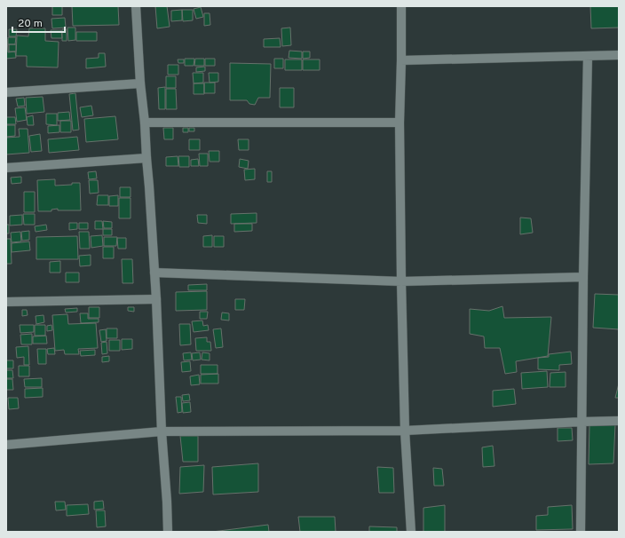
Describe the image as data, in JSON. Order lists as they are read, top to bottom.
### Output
{
  "scale_bar": "20 m"
}
